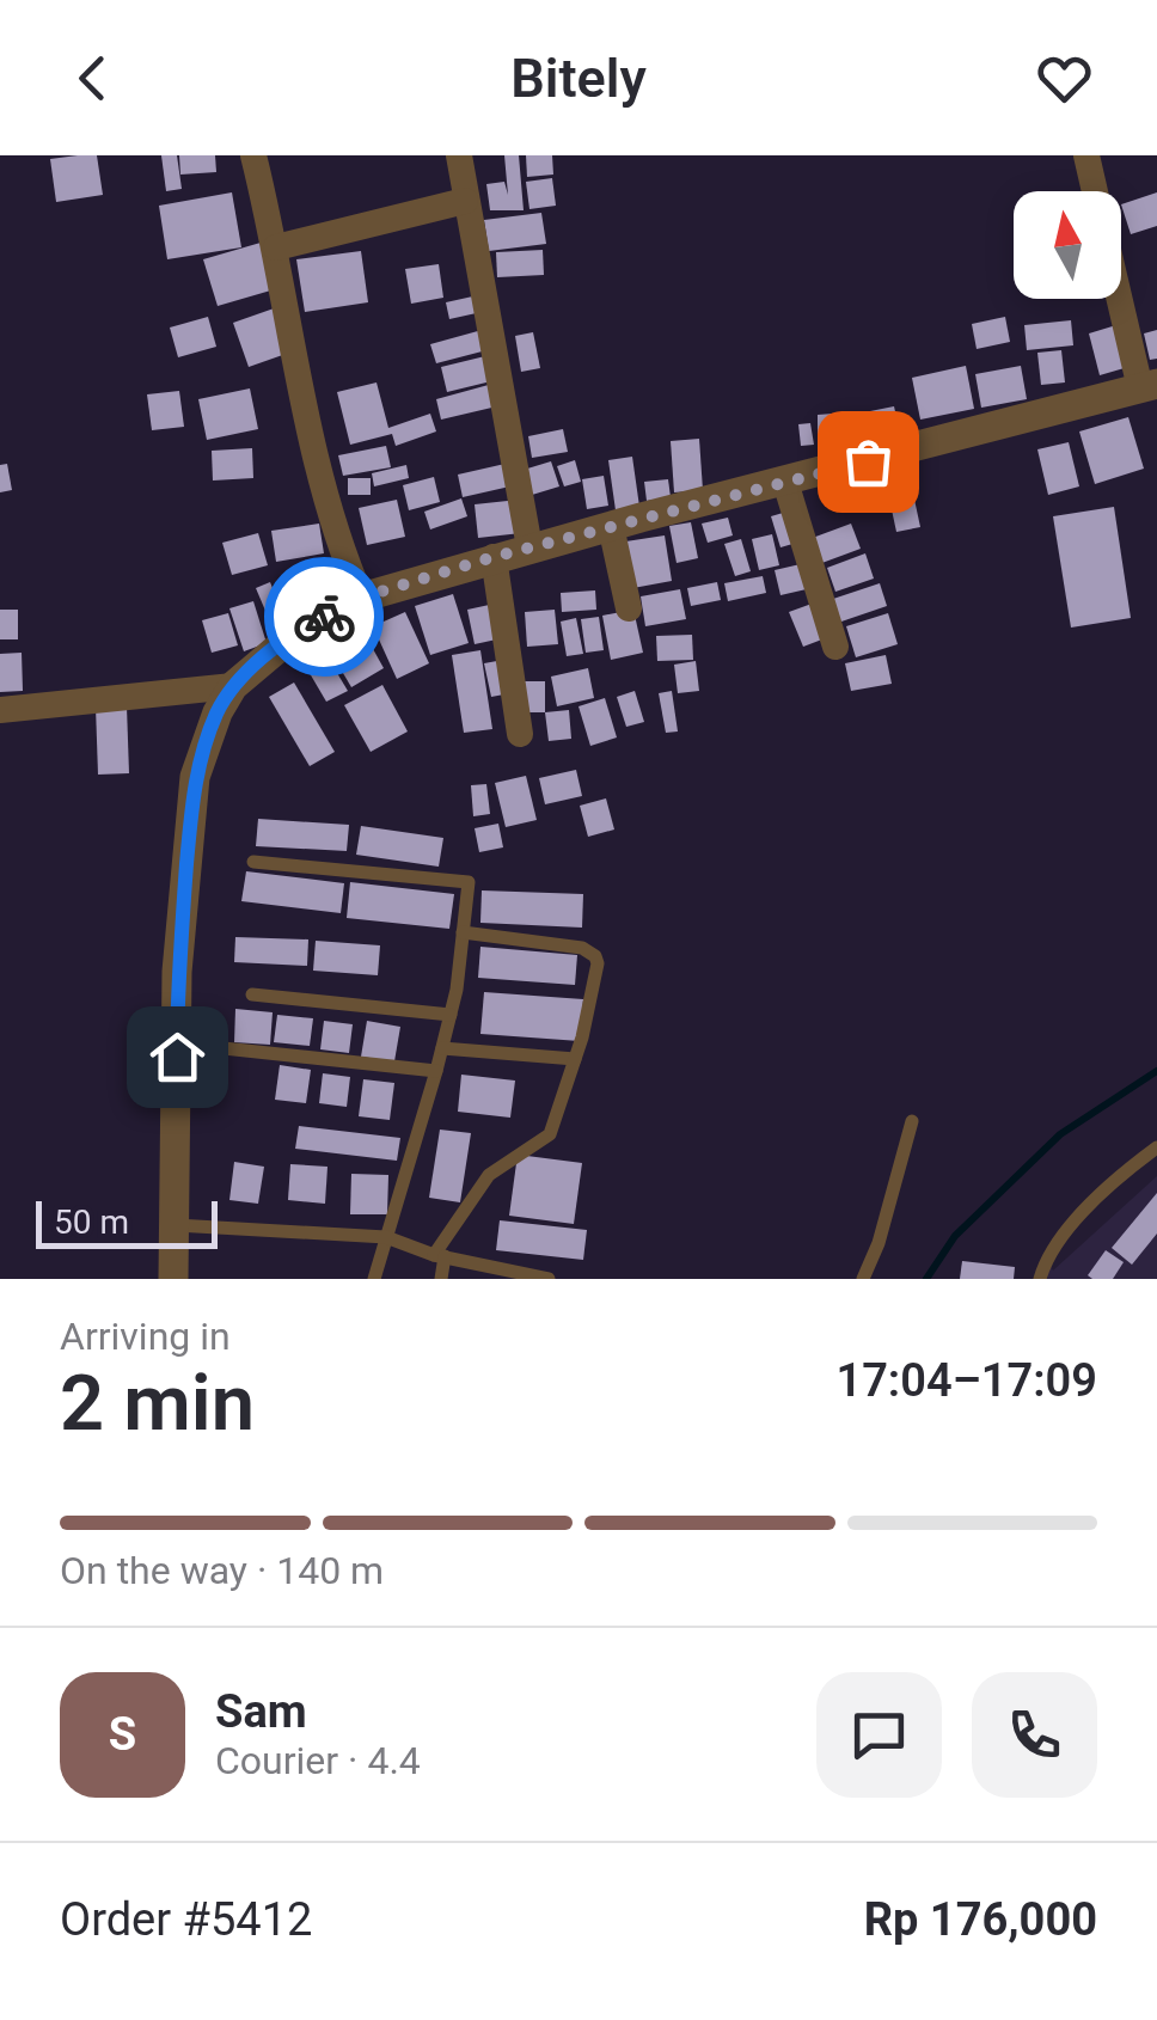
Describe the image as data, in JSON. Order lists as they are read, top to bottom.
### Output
{
  "scale_bar": "50 m",
  "north": "top",
  "page": {
    "header": "Bitely",
    "scale": "50 m",
    "heading": ["2 min", "Arriving in", "17:04–17:09"],
    "panel": [
      "Sam",
      "Courier · 4.4",
      "Order #5412",
      "Rp 176,000"
    ],
    "bar": "On the way · 140 m",
    "round": "S"
  }
}
